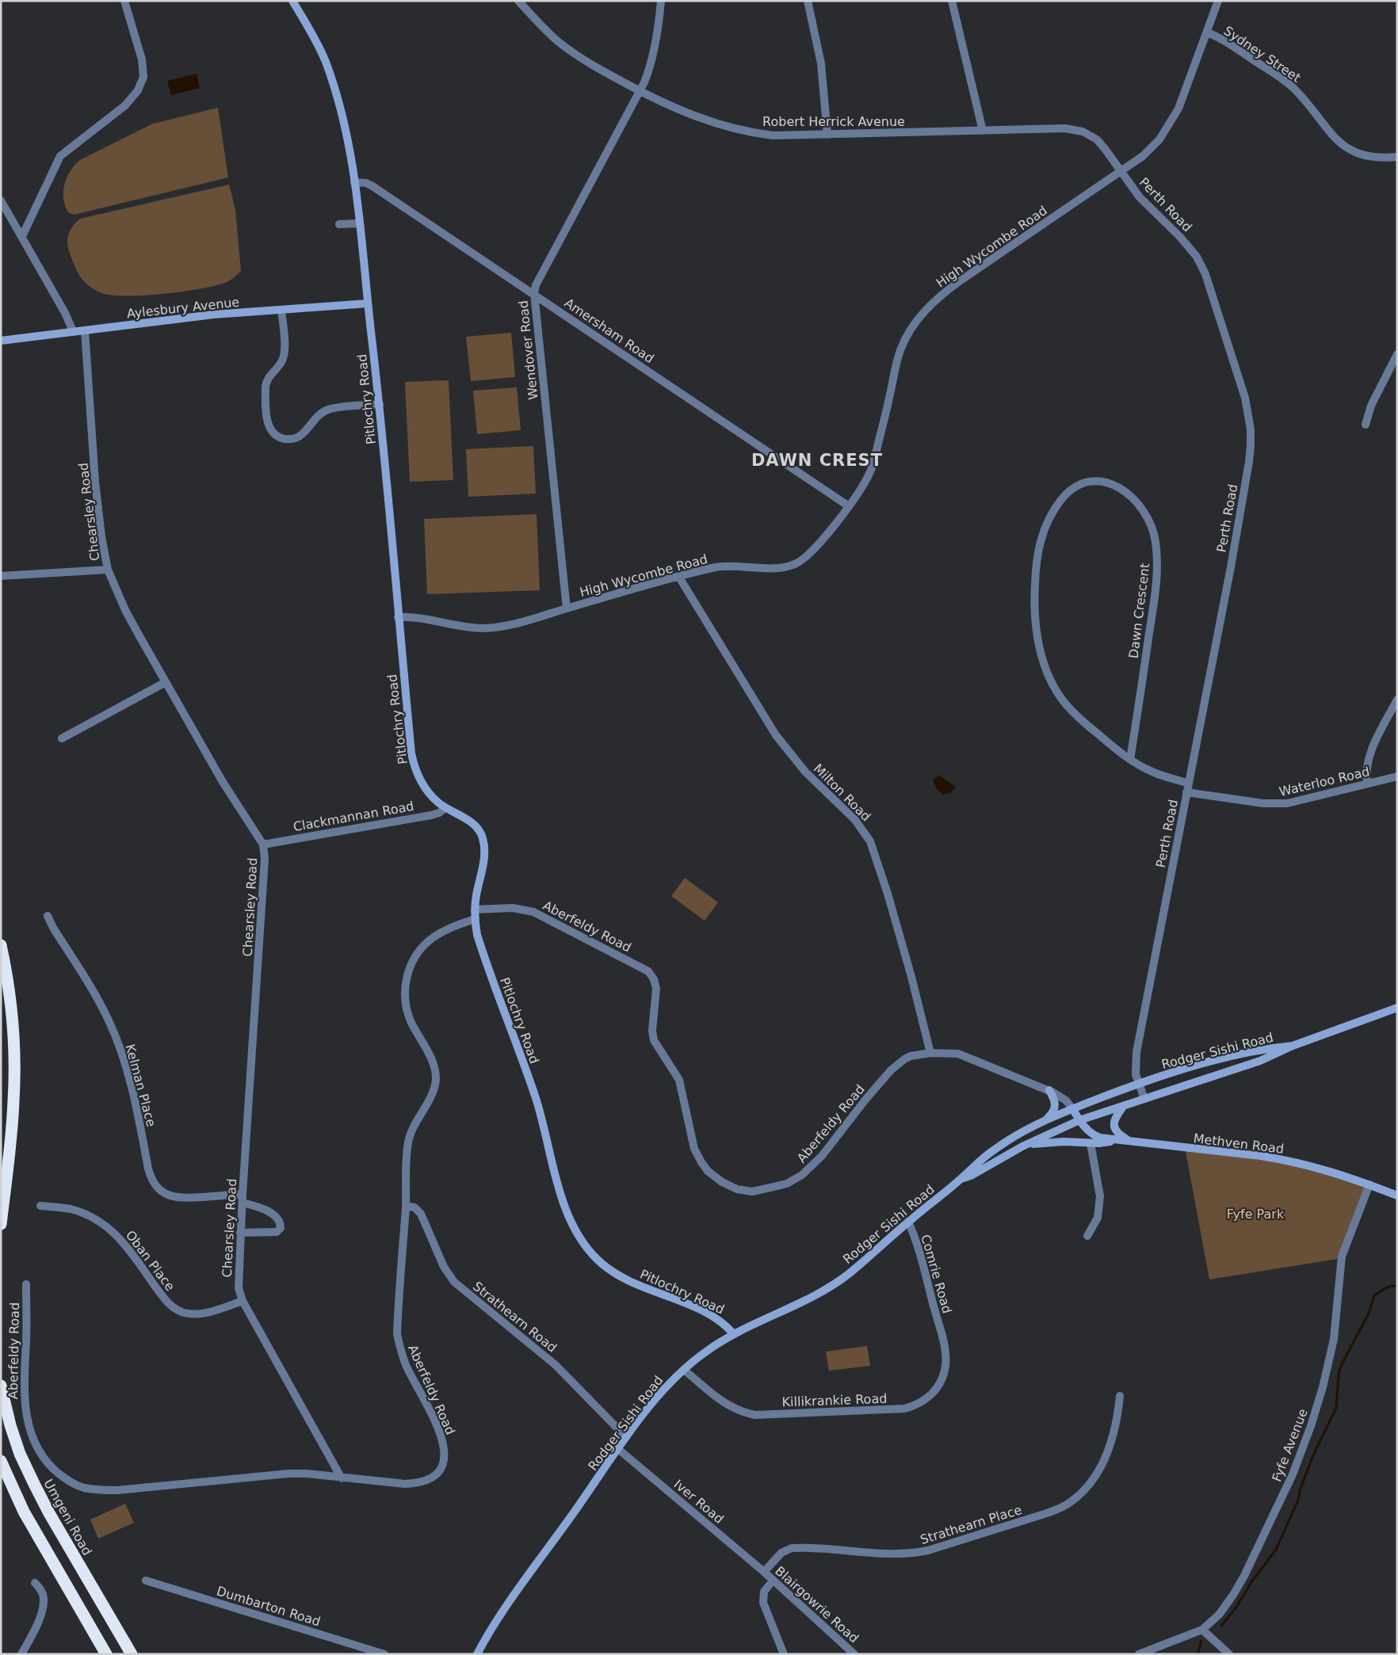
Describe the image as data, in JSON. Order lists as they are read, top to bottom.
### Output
{
  "streets": {
    "highway": ["Umgeni Road"],
    "street": [
      "Sydney Street",
      "Robert Herrick Avenue",
      "Perth Road",
      "High Wycombe Road",
      "Aylesbury Avenue",
      "Amersham Road",
      "Wendover Road",
      "Pitlochry Road",
      "Chearsley Road",
      "Dawn Crescent",
      "Waterloo Road",
      "Milton Road",
      "Clackmannan Road",
      "Aberfeldy Road",
      "Rodger Sishi Road",
      "Kelman Place",
      "Methven Road",
      "Oban Place",
      "Comrie Road",
      "Strathearn Road",
      "Killikrankie Road",
      "Fyfe Avenue",
      "Iver Road",
      "Strathearn Place",
      "Blairgowrie Road",
      "Dumbarton Road"
    ]
  },
  "crossings": [
    ["Sydney Street", "Perth Road"],
    ["Robert Herrick Avenue", "Perth Road"],
    ["Robert Herrick Avenue", "High Wycombe Road"],
    ["Robert Herrick Avenue", "Wendover Road"],
    ["Perth Road", "High Wycombe Road"],
    ["Perth Road", "Dawn Crescent"],
    ["Perth Road", "Waterloo Road"],
    ["Perth Road", "Rodger Sishi Road"],
    ["High Wycombe Road", "Amersham Road"],
    ["High Wycombe Road", "Wendover Road"],
    ["High Wycombe Road", "Pitlochry Road"],
    ["High Wycombe Road", "Milton Road"],
    ["Aylesbury Avenue", "Pitlochry Road"],
    ["Aylesbury Avenue", "Chearsley Road"],
    ["Amersham Road", "Wendover Road"],
    ["Amersham Road", "Pitlochry Road"],
    ["Pitlochry Road", "Clackmannan Road"],
    ["Pitlochry Road", "Aberfeldy Road"],
    ["Pitlochry Road", "Rodger Sishi Road"],
    ["Chearsley Road", "Clackmannan Road"],
    ["Chearsley Road", "Aberfeldy Road"],
    ["Chearsley Road", "Kelman Place"],
    ["Chearsley Road", "Oban Place"],
    ["Milton Road", "Aberfeldy Road"],
    ["Aberfeldy Road", "Rodger Sishi Road"],
    ["Aberfeldy Road", "Methven Road"],
    ["Aberfeldy Road", "Strathearn Road"],
    ["Rodger Sishi Road", "Methven Road"],
    ["Rodger Sishi Road", "Comrie Road"],
    ["Rodger Sishi Road", "Strathearn Road"],
    ["Rodger Sishi Road", "Killikrankie Road"],
    ["Rodger Sishi Road", "Iver Road"],
    ["Methven Road", "Fyfe Avenue"],
    ["Comrie Road", "Killikrankie Road"],
    ["Iver Road", "Strathearn Place"],
    ["Iver Road", "Blairgowrie Road"],
    ["Strathearn Place", "Blairgowrie Road"]
  ],
  "districts": ["DAWN CREST"],
  "parks": ["Fyfe Park"]
}
